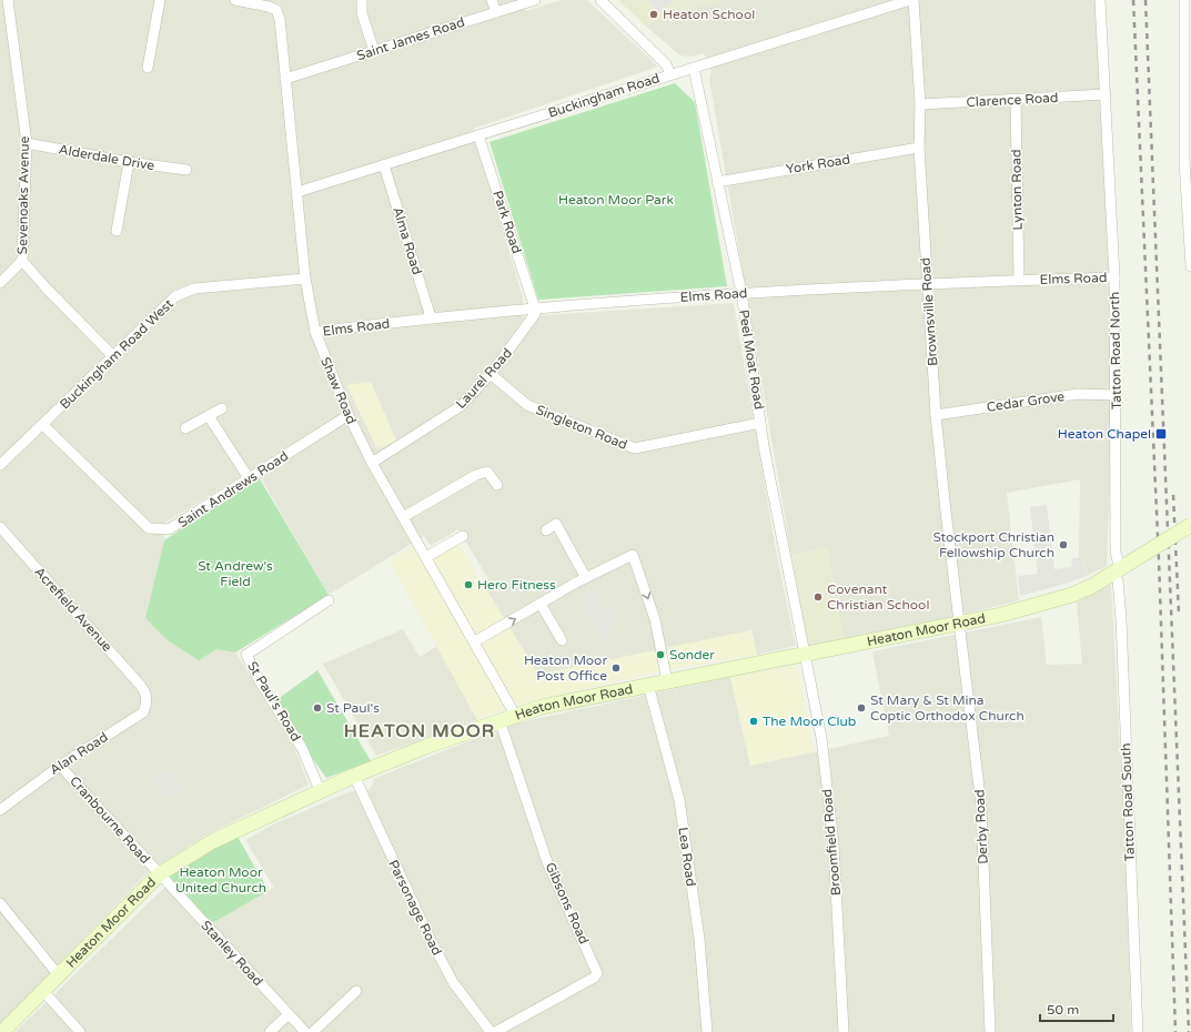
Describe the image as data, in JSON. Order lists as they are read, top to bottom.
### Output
{
  "streets": {
    "main road": ["Heaton Moor Road"],
    "street": [
      "Saint James Road",
      "Buckingham Road",
      "Clarence Road",
      "Alderdale Drive",
      "York Road",
      "Lynton Road",
      "Sevenoaks Avenue",
      "Park Road",
      "Alma Road",
      "Elms Road",
      "Brownsville Road",
      "Tatton Road North",
      "Buckingham Road West",
      "Peel Moat Road",
      "Laurel Road",
      "Shaw Road",
      "Cedar Grove",
      "Singleton Road",
      "Saint Andrews Road",
      "Acrefield Avenue",
      "St Paul's Road",
      "Alan Road",
      "Tatton Road South",
      "Cranbourne Road",
      "Derby Road",
      "Broomfield Road",
      "Lea Road",
      "Gibsons Road",
      "Parsonage Road",
      "Stanley Road"
    ]
  },
  "crossings": [
    ["Saint James Road", "Shaw Road"],
    ["Buckingham Road", "Park Road"],
    ["Buckingham Road", "Alma Road"],
    ["Buckingham Road", "Peel Moat Road"],
    ["Buckingham Road", "Shaw Road"],
    ["Clarence Road", "Lynton Road"],
    ["Clarence Road", "Brownsville Road"],
    ["Clarence Road", "Tatton Road North"],
    ["Alderdale Drive", "Sevenoaks Avenue"],
    ["York Road", "Brownsville Road"],
    ["York Road", "Peel Moat Road"],
    ["Lynton Road", "Elms Road"],
    ["Sevenoaks Avenue", "Buckingham Road West"],
    ["Park Road", "Elms Road"],
    ["Park Road", "Laurel Road"],
    ["Alma Road", "Elms Road"],
    ["Elms Road", "Brownsville Road"],
    ["Elms Road", "Tatton Road North"],
    ["Elms Road", "Peel Moat Road"],
    ["Elms Road", "Laurel Road"],
    ["Elms Road", "Shaw Road"],
    ["Brownsville Road", "Cedar Grove"],
    ["Brownsville Road", "Heaton Moor Road"],
    ["Brownsville Road", "Derby Road"],
    ["Tatton Road North", "Cedar Grove"],
    ["Tatton Road North", "Heaton Moor Road"],
    ["Tatton Road North", "Tatton Road South"],
    ["Buckingham Road West", "Shaw Road"],
    ["Buckingham Road West", "Saint Andrews Road"],
    ["Peel Moat Road", "Singleton Road"],
    ["Peel Moat Road", "Heaton Moor Road"],
    ["Peel Moat Road", "Broomfield Road"],
    ["Laurel Road", "Shaw Road"],
    ["Laurel Road", "Singleton Road"],
    ["Shaw Road", "Saint Andrews Road"],
    ["Shaw Road", "Heaton Moor Road"],
    ["Acrefield Avenue", "Alan Road"],
    ["Heaton Moor Road", "St Paul's Road"],
    ["Heaton Moor Road", "Tatton Road South"],
    ["Heaton Moor Road", "Cranbourne Road"],
    ["Heaton Moor Road", "Derby Road"],
    ["Heaton Moor Road", "Broomfield Road"],
    ["Heaton Moor Road", "Lea Road"],
    ["Heaton Moor Road", "Gibsons Road"],
    ["Heaton Moor Road", "Parsonage Road"],
    ["Heaton Moor Road", "Stanley Road"],
    ["Alan Road", "Cranbourne Road"],
    ["Cranbourne Road", "Stanley Road"]
  ],
  "districts": ["HEATON MOOR"],
  "parks": ["Heaton Moor Park", "St Andrew's Field", "Heaton Moor United Church"],
  "places": {
    "other": [
      "Heaton School",
      "Stockport Christian Fellowship Church",
      "Hero Fitness",
      "Covenant Christian School",
      "Sonder",
      "Heaton Moor Post Office",
      "St Paul's",
      "St Mary & St Mina Coptic Orthodox Church",
      "The Moor Club"
    ],
    "transit": ["Heaton Chapel"]
  },
  "scale_bar": "50 m"
}
